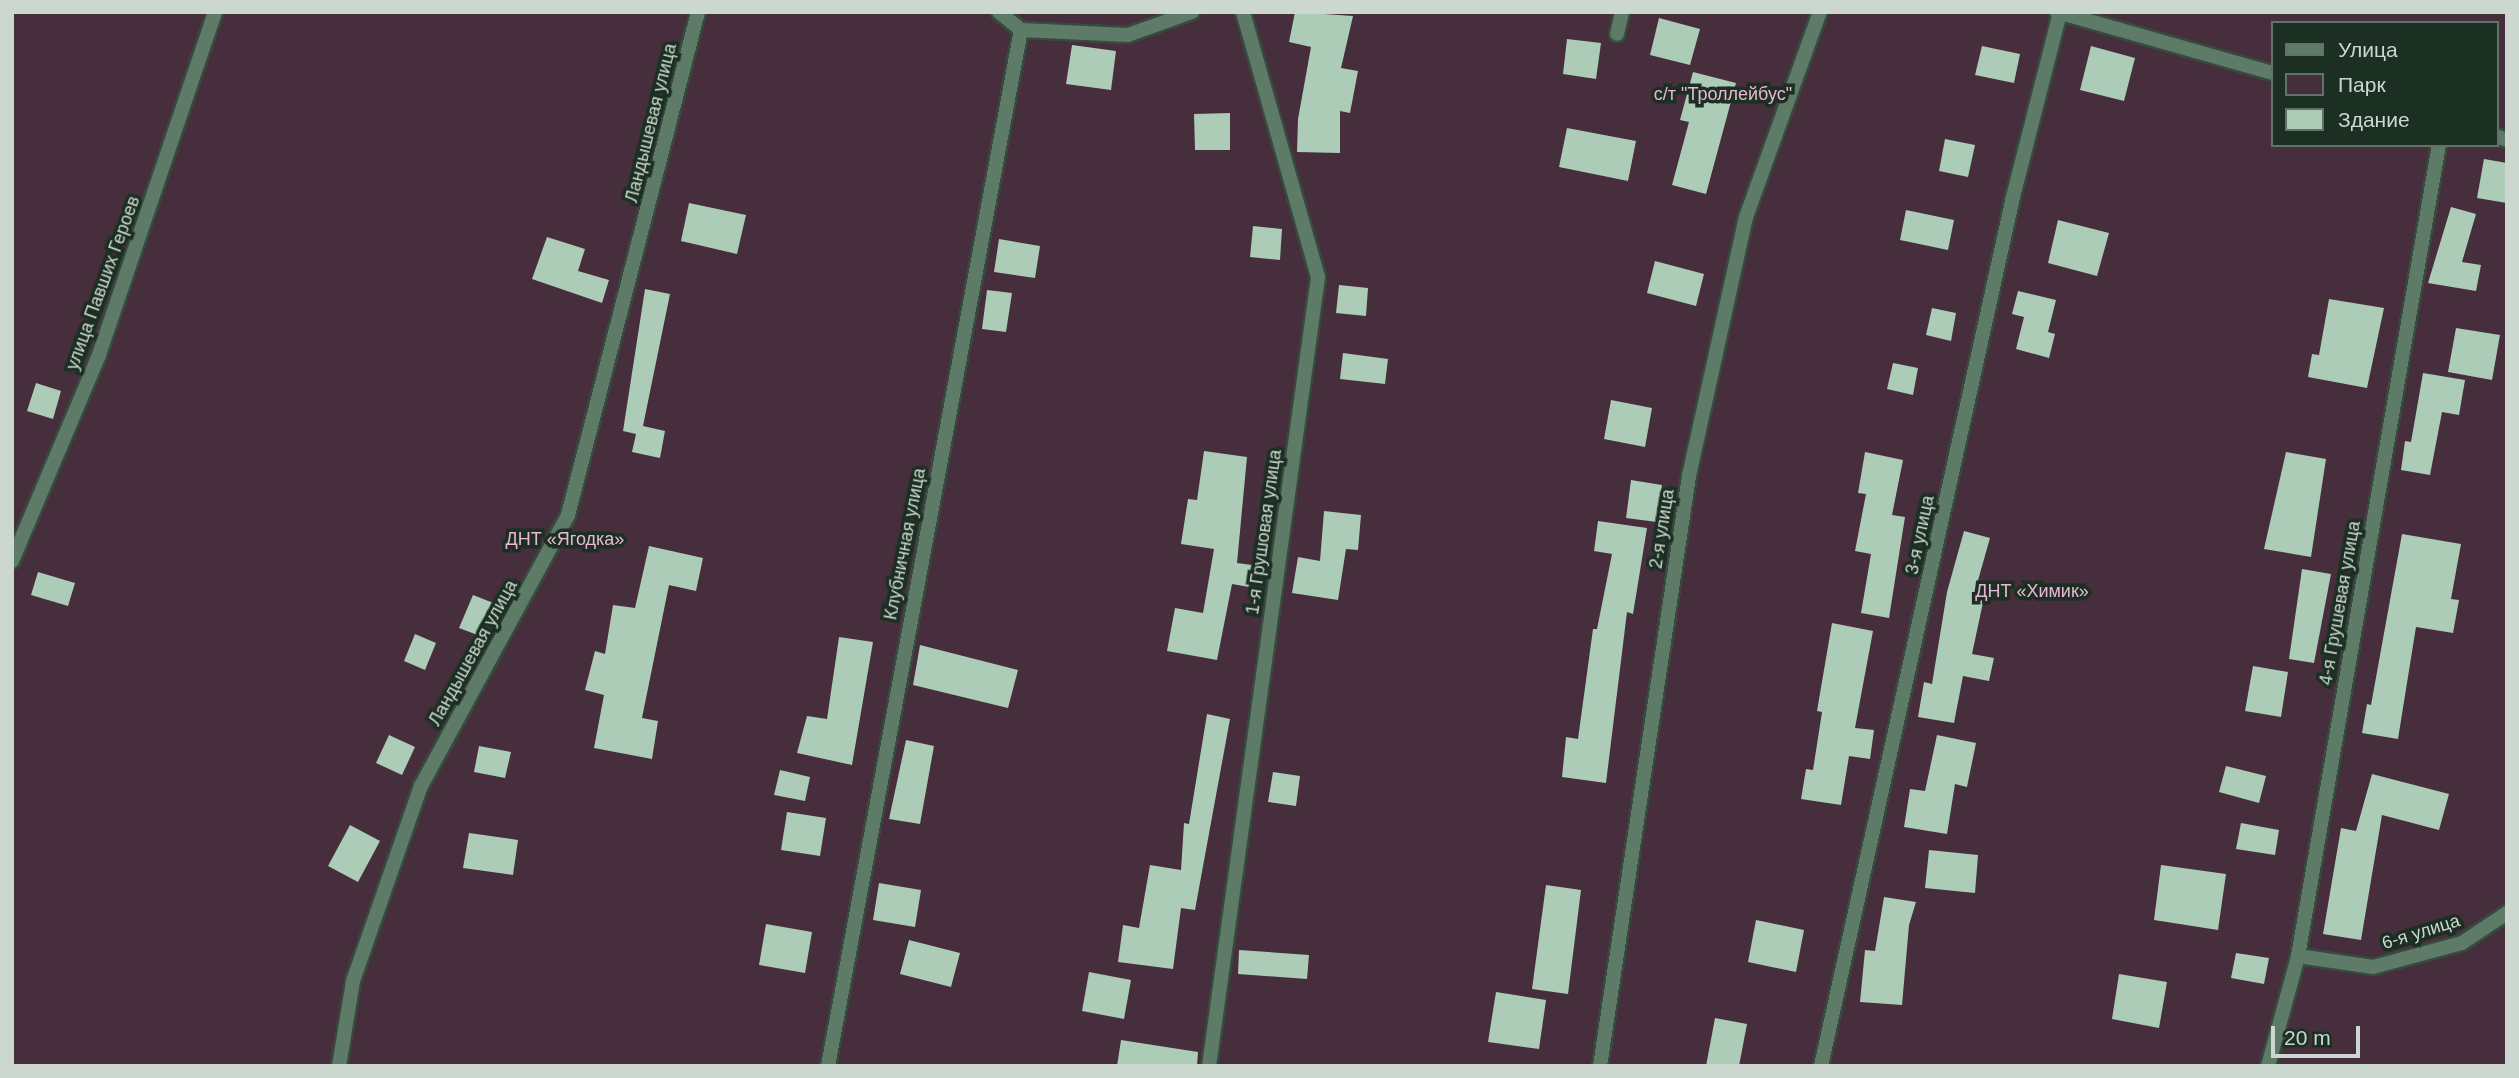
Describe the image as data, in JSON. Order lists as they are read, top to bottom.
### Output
{
  "streets": {
    "street": [
      "Ландышевая улица",
      "улица Павших Героев",
      "2-я улица",
      "1-я Грушовая улица",
      "3-я улица",
      "Клубничная улица",
      "4-я Грушевая улица",
      "6-я улица"
    ]
  },
  "crossings": [
    ["4-я Грушевая улица", "6-я улица"]
  ],
  "parks": ["с/т \"Троллейбус\"", "ДНТ «Ягодка»", "ДНТ «Химик»"],
  "legend": ["Улица", "Парк", "Здание"],
  "scale_bar": "20 m"
}
